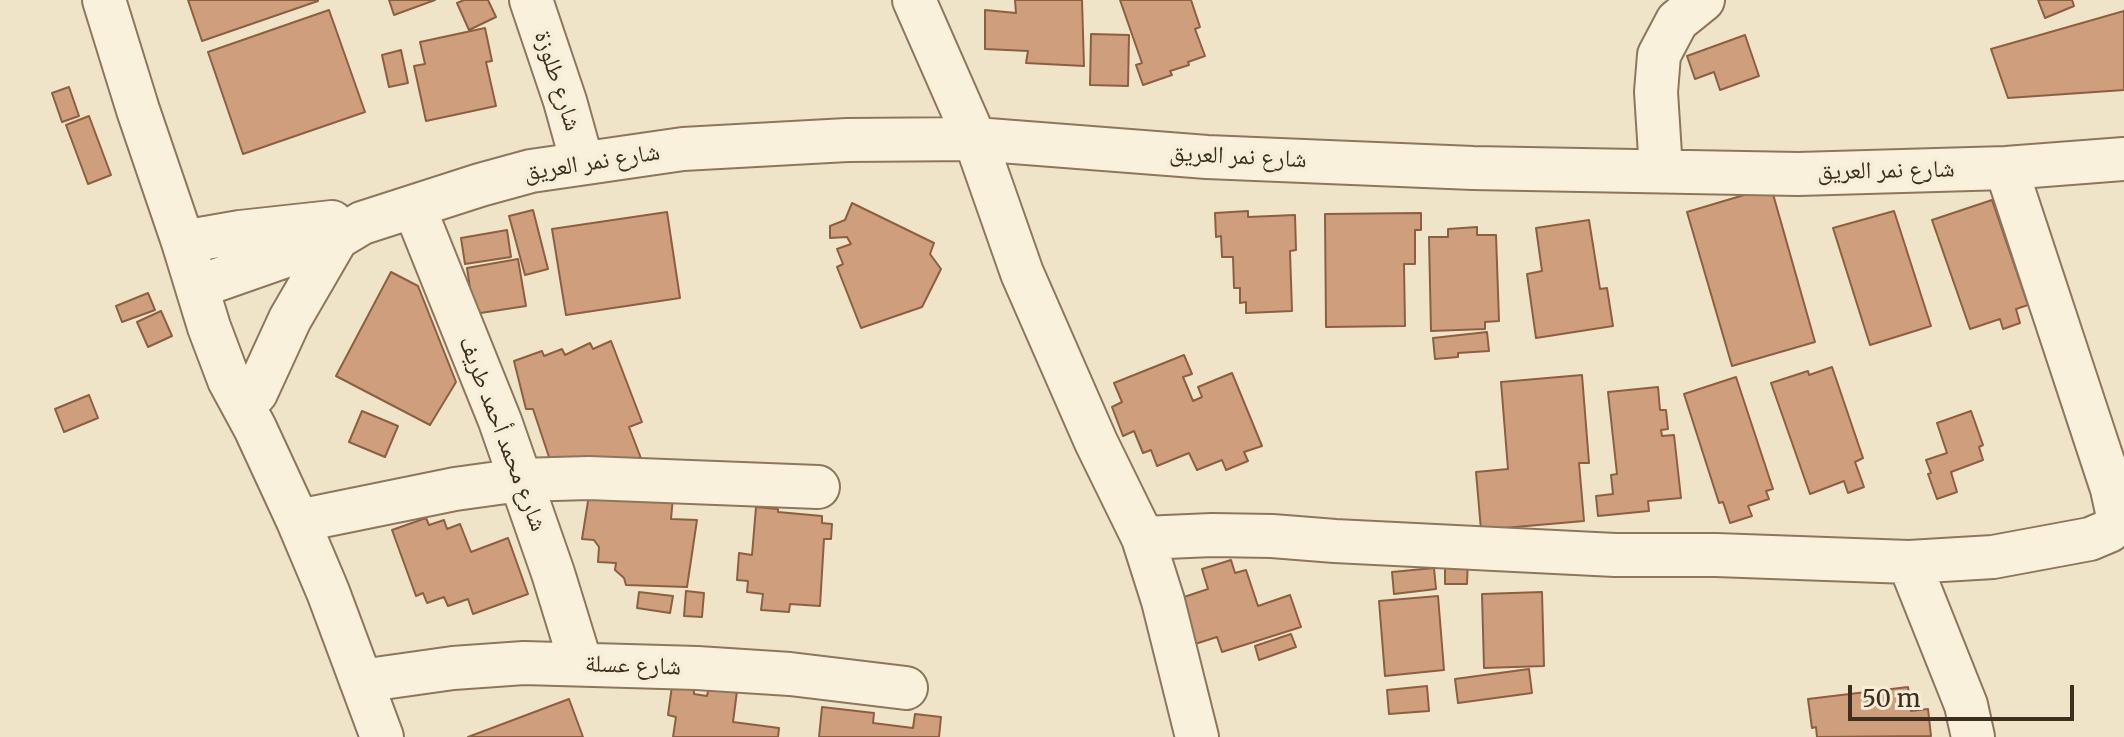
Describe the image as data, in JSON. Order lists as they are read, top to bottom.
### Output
{
  "streets": {
    "street": [
      "شارع طلوزة",
      "شارع نمر العريق",
      "شارع محمد أحمد طريف",
      "شارع عسلة"
    ]
  },
  "crossings": [
    ["شارع طلوزة", "شارع نمر العريق"],
    ["شارع نمر العريق", "شارع محمد أحمد طريف"],
    ["شارع محمد أحمد طريف", "شارع عسلة"]
  ],
  "scale_bar": "50 m"
}
